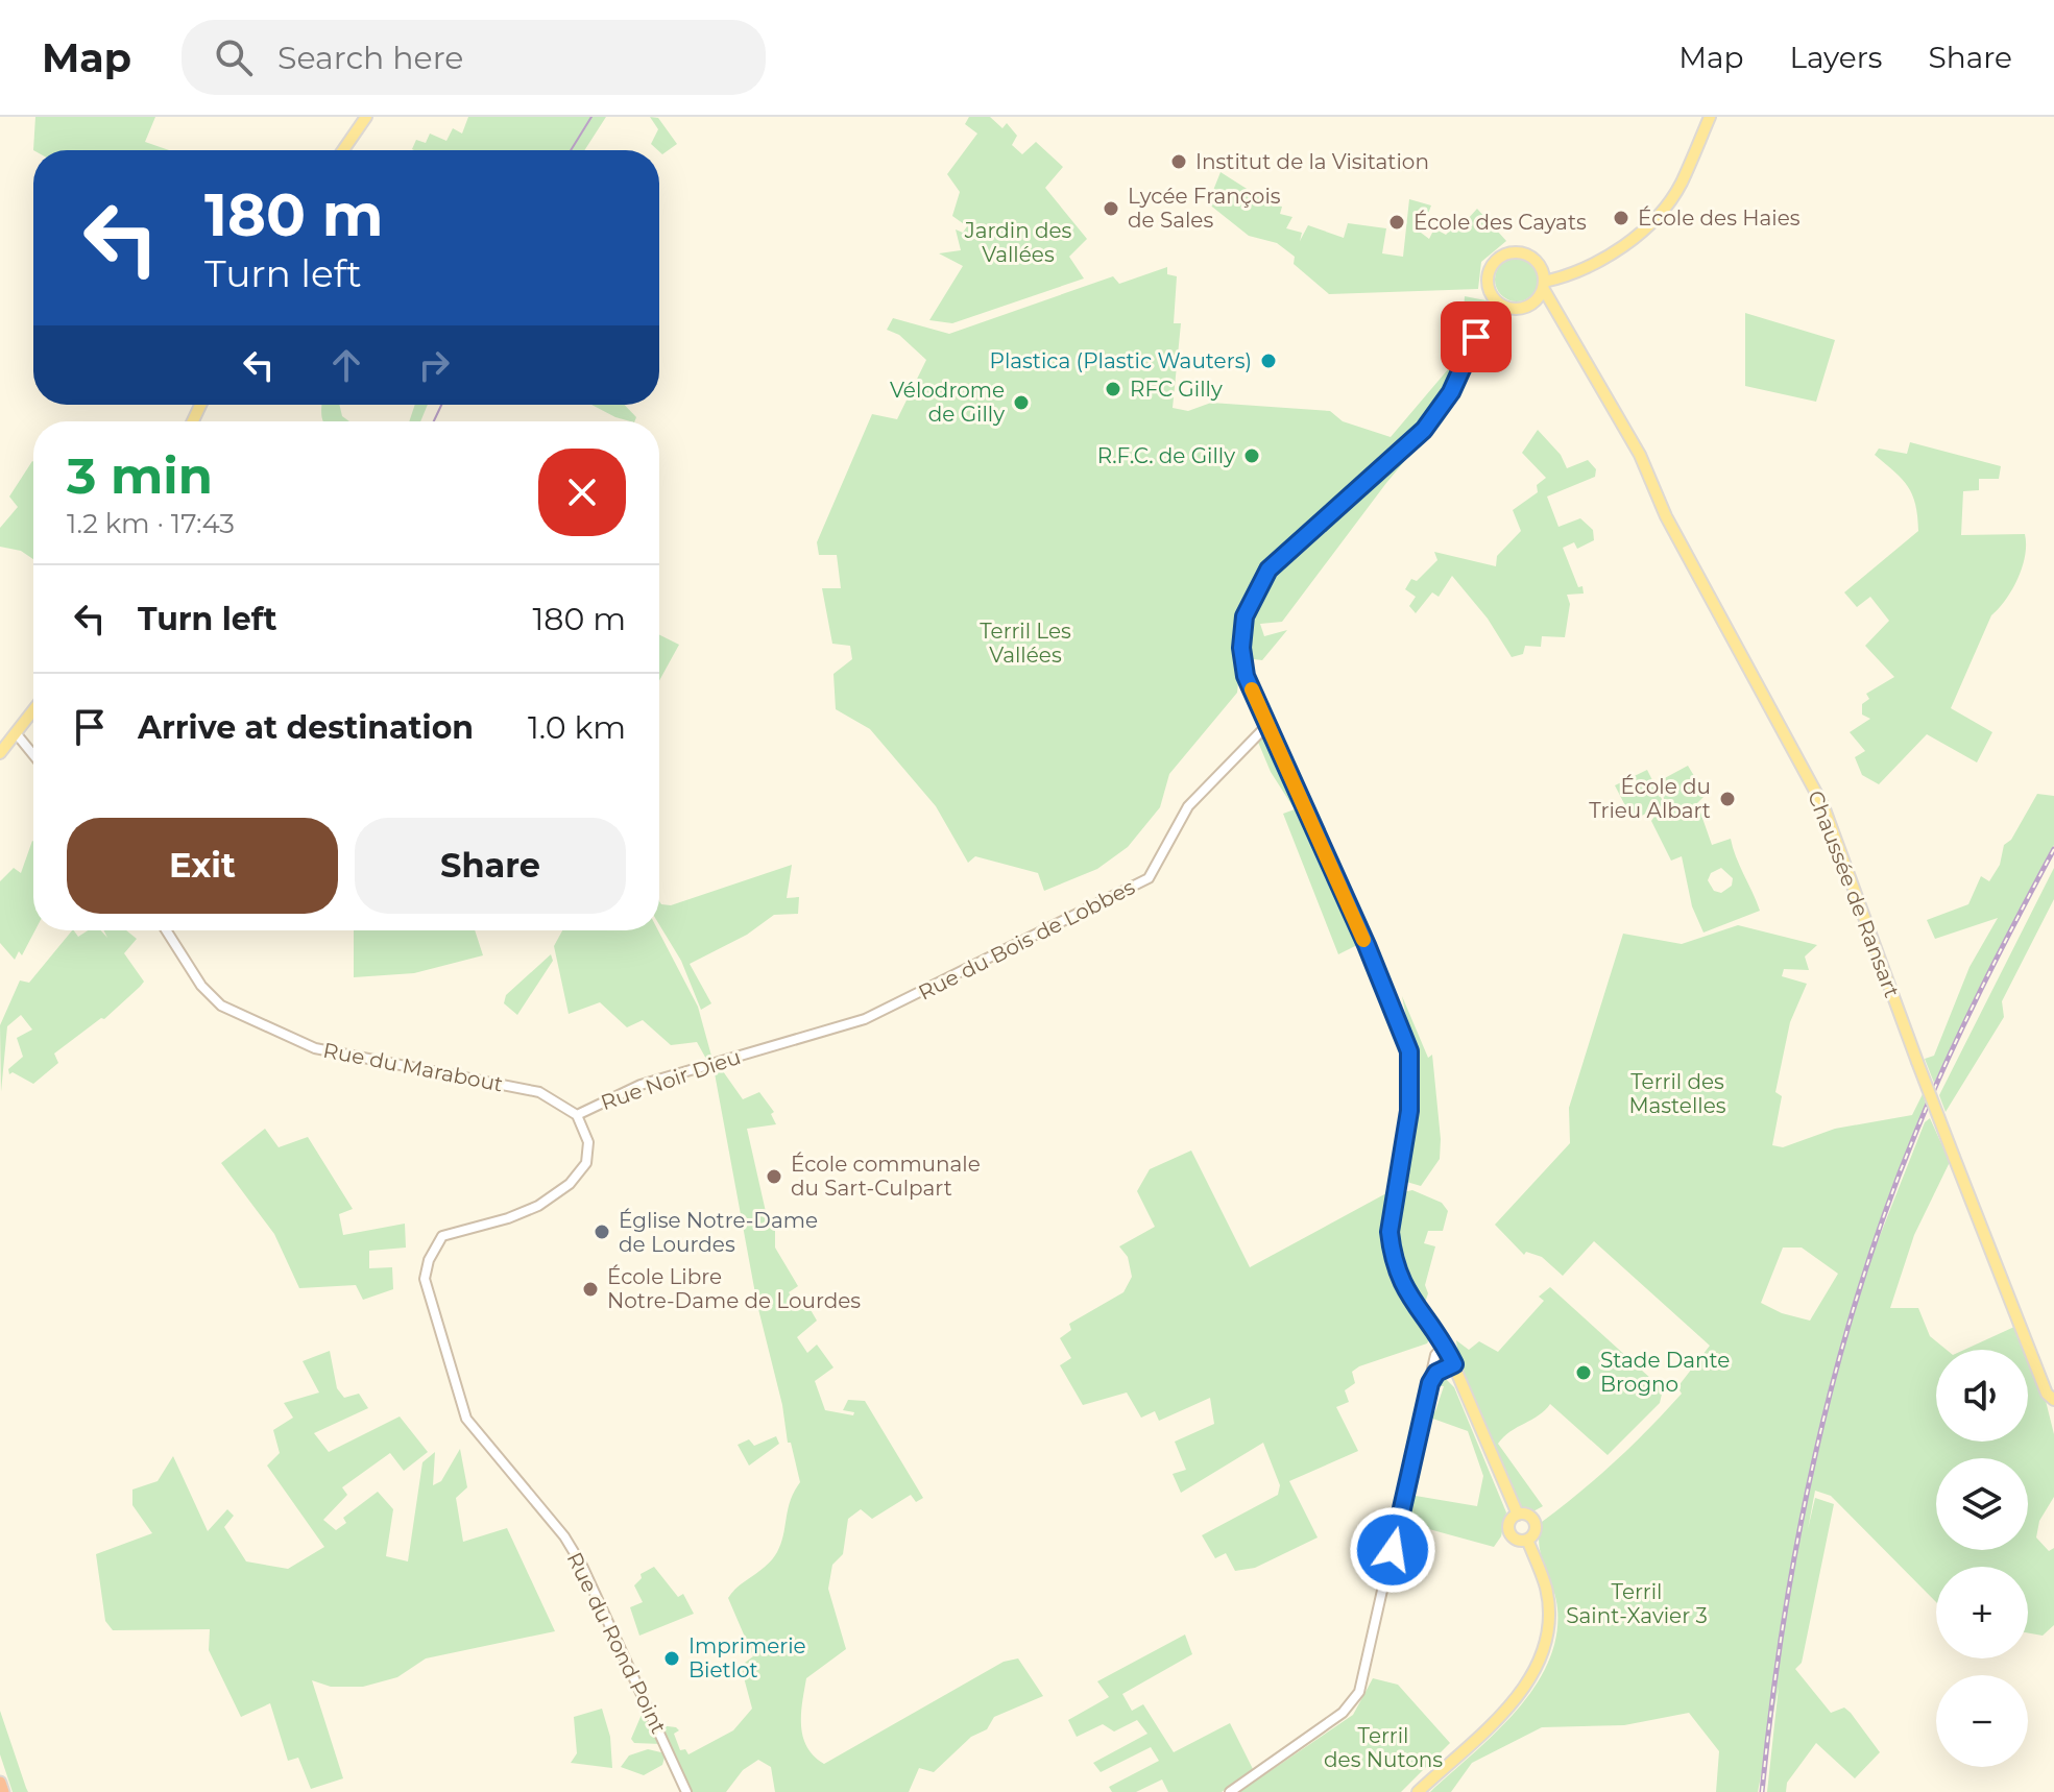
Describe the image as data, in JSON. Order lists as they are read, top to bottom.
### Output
{
  "streets": {
    "main road": ["Chaussée de Ransart"],
    "street": [
      "Rue du Bois de Lobbes",
      "Rue du Marabout",
      "Rue Noir Dieu",
      "Rue du Rond Point"
    ]
  },
  "crossings": [
    ["Rue du Bois de Lobbes", "Rue Noir Dieu"],
    ["Rue du Marabout", "Rue Noir Dieu"],
    ["Rue du Marabout", "Rue du Rond Point"],
    ["Rue Noir Dieu", "Rue du Rond Point"]
  ],
  "parks": [
    "Jardin des Vallées",
    "Terril Les Vallées",
    "Terril des Mastelles",
    "Terril Saint-Xavier 3",
    "Terril des Nutons"
  ],
  "places": [
    "Institut de la Visitation",
    "Lycée François de Sales",
    "École des Haies",
    "École des Cayats",
    "Plastica (Plastic Wauters)",
    "RFC Gilly",
    "Vélodrome de Gilly",
    "R.F.C. de Gilly",
    "École du Trieu Albart",
    "École communale du Sart-Culpart",
    "Église Notre-Dame de Lourdes",
    "École Libre Notre-Dame de Lourdes",
    "Stade Dante Brogno",
    "Imprimerie Bietlot"
  ],
  "page": {
    "header": "Map",
    "search": "Search here",
    "nav": ["Map", "Layers", "Share"],
    "turn": ["180 m", "Turn left"],
    "heading": ["3 min", "1.2 km · 17:43"],
    "list": [
      {
        "name": "Turn left",
        "value": "180 m"
      },
      {
        "name": "Arrive at destination",
        "value": "1.0 km"
      }
    ],
    "buttons": ["Exit", "Share"],
    "map_buttons": ["+", "−"]
  }
}
